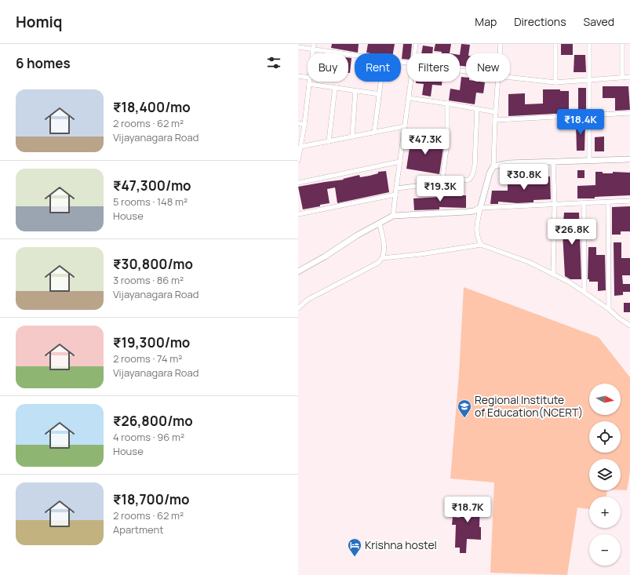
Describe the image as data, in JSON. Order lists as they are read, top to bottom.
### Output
{
  "places": {
    "school or university": ["Regional Institute of Education(NCERT)"],
    "hotel": ["Krishna hostel"]
  },
  "north": "right",
  "page": {
    "header": "Homiq",
    "nav": ["Map", "Directions", "Saved"],
    "heading": "6 homes",
    "chip": [
      "Buy",
      "Rent",
      "Filters",
      "New"
    ],
    "list": [
      {
        "name": "₹18,400/mo",
        "note": "2 rooms · 62 m² · Vijayanagara Road"
      },
      {
        "name": "₹47,300/mo",
        "note": "5 rooms · 148 m² · House"
      },
      {
        "name": "₹30,800/mo",
        "note": "3 rooms · 86 m² · Vijayanagara Road"
      },
      {
        "name": "₹19,300/mo",
        "note": "2 rooms · 74 m² · Vijayanagara Road"
      },
      {
        "name": "₹26,800/mo",
        "note": "4 rooms · 96 m² · House"
      },
      {
        "name": "₹18,700/mo",
        "note": "2 rooms · 62 m² · Apartment"
      }
    ],
    "price": [
      "₹18.4K",
      "₹47.3K",
      "₹30.8K",
      "₹19.3K",
      "₹26.8K",
      "₹18.7K"
    ],
    "map_buttons": ["+", "−"]
  }
}
